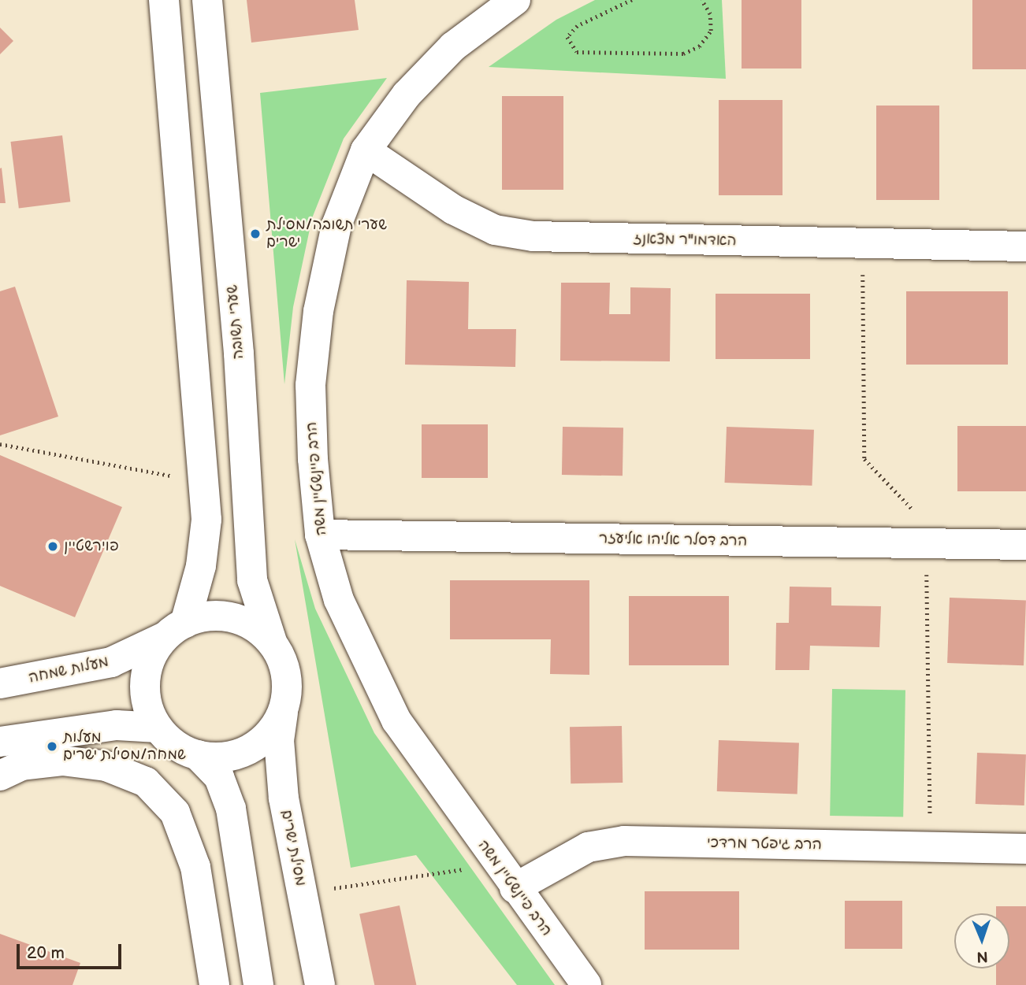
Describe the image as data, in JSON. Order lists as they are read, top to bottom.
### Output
{
  "streets": {
    "street": [
      "האדמו\"ר מצאנז",
      "שערי תשובה",
      "הרב פיינשטיין משה",
      "הרב דסלר אליהו אליעזר",
      "מעלות שמחה",
      "הרב גיפטר מרדכי",
      "מסילת ישרים"
    ]
  },
  "crossings": [
    ["האדמו\"ר מצאנז", "הרב פיינשטיין משה"],
    ["שערי תשובה", "מעלות שמחה"],
    ["שערי תשובה", "מסילת ישרים"],
    ["הרב פיינשטיין משה", "הרב דסלר אליהו אליעזר"],
    ["הרב פיינשטיין משה", "הרב גיפטר מרדכי"],
    ["מעלות שמחה", "מסילת ישרים"]
  ],
  "places": ["שערי תשובה/מסילת ישרים", "פוירשטיין", "מעלות שמחה/מסילת ישרים"],
  "scale_bar": "20 m",
  "north": "bottom"
}
